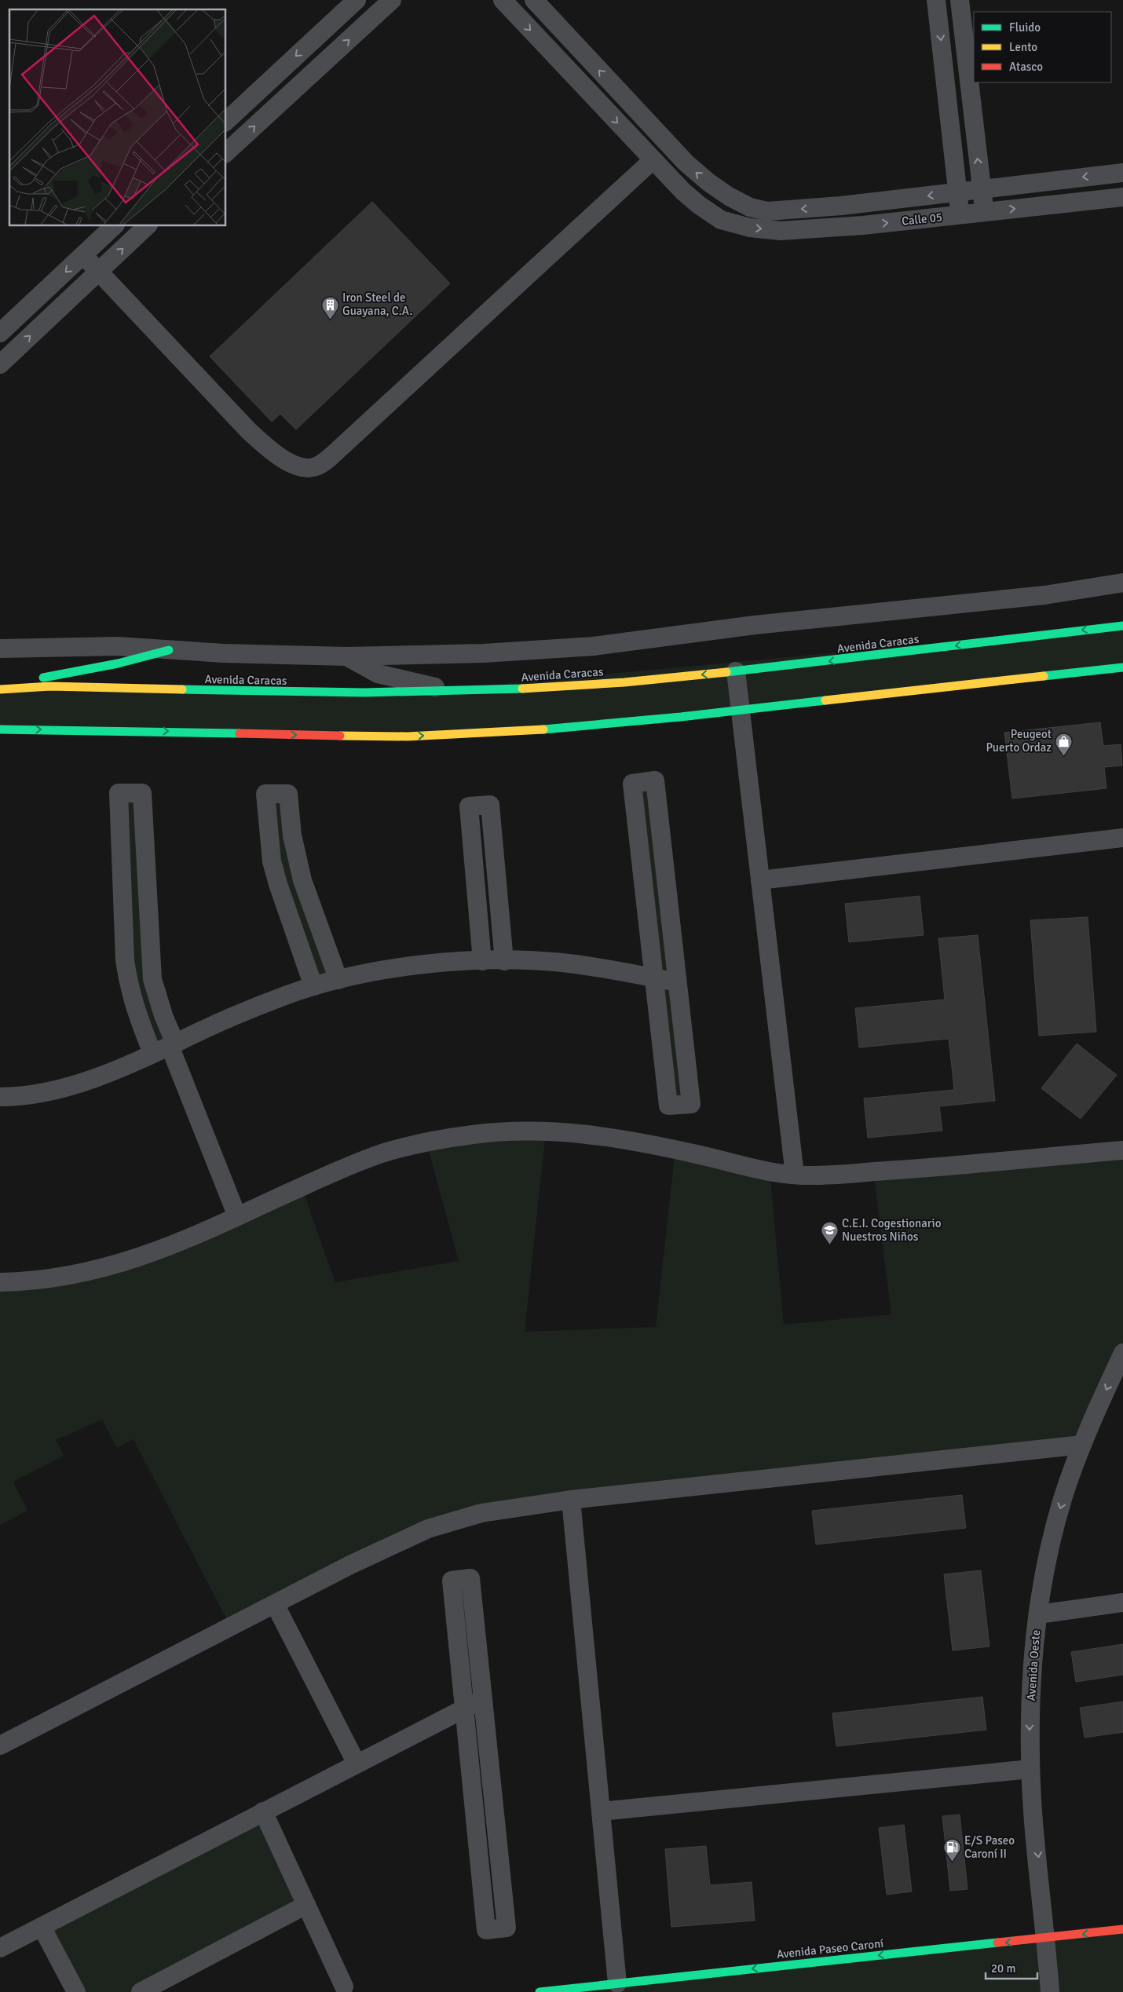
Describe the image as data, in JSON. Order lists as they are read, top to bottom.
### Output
{
  "streets": {
    "street": [
      "Calle 05",
      "Avenida Caracas",
      "Avenida Oeste",
      "Avenida Paseo Caroní"
    ]
  },
  "crossings": [
    ["Avenida Oeste", "Avenida Paseo Caroní"]
  ],
  "one_way": ["Avenida Oeste", "Avenida Paseo Caroní"],
  "places": {
    "building": ["Iron Steel de Guayana, C.A."],
    "shop": ["Peugeot Puerto Ordaz"],
    "school or university": ["C.E.I. Cogestionario Nuestros Niños"],
    "fuel station": ["E/S Paseo Caroní II"]
  },
  "legend": ["Fluido", "Lento", "Atasco"],
  "scale_bar": "20 m"
}
